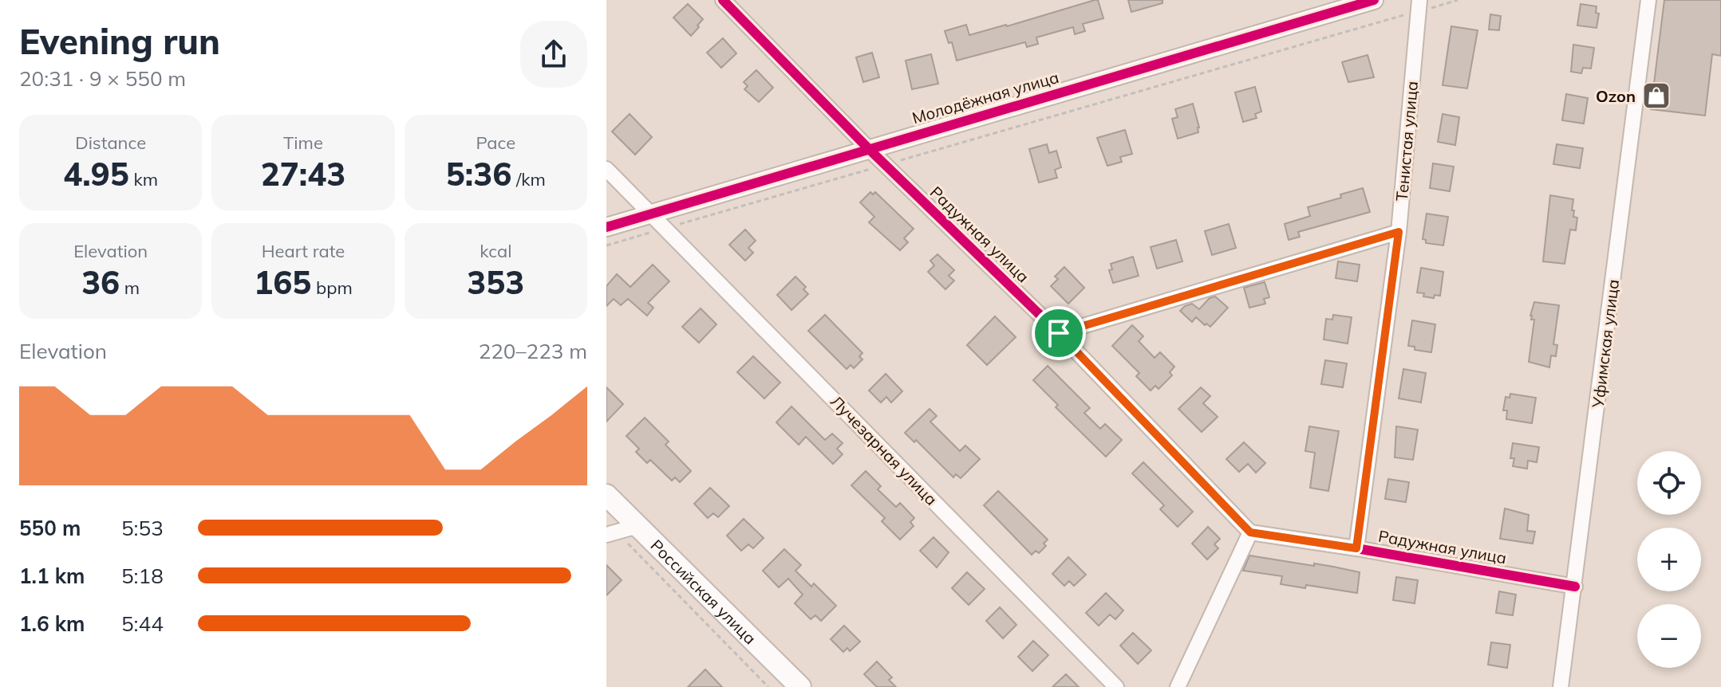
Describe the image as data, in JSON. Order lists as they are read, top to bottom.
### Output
{
  "streets": {
    "main road": ["Российская улица"],
    "street": [
      "Молодёжная улица",
      "Тенистая улица",
      "Радужная улица",
      "Уфимская улица",
      "Лучезарная улица"
    ]
  },
  "crossings": [
    ["Молодёжная улица", "Радужная улица"],
    ["Молодёжная улица", "Лучезарная улица"],
    ["Тенистая улица", "Радужная улица"],
    ["Радужная улица", "Уфимская улица"]
  ],
  "places": {
    "shop": ["Ozon"]
  },
  "page": {
    "heading": ["Evening run", "20:31 · 9 × 550 m"],
    "stats": [
      ["Distance", "4.95 km"],
      ["Time", "27:43"],
      ["Pace", "5:36 /km"],
      ["Elevation", "36 m"],
      ["Heart rate", "165 bpm"],
      ["kcal", "353"]
    ],
    "chart": ["Elevation", "220–223 m"],
    "map_buttons": ["+", "−"],
    "list": [
      {
        "name": "550 m",
        "note": "5:53"
      },
      {
        "name": "1.1 km",
        "note": "5:18"
      },
      {
        "name": "1.6 km",
        "note": "5:44"
      }
    ]
  }
}
